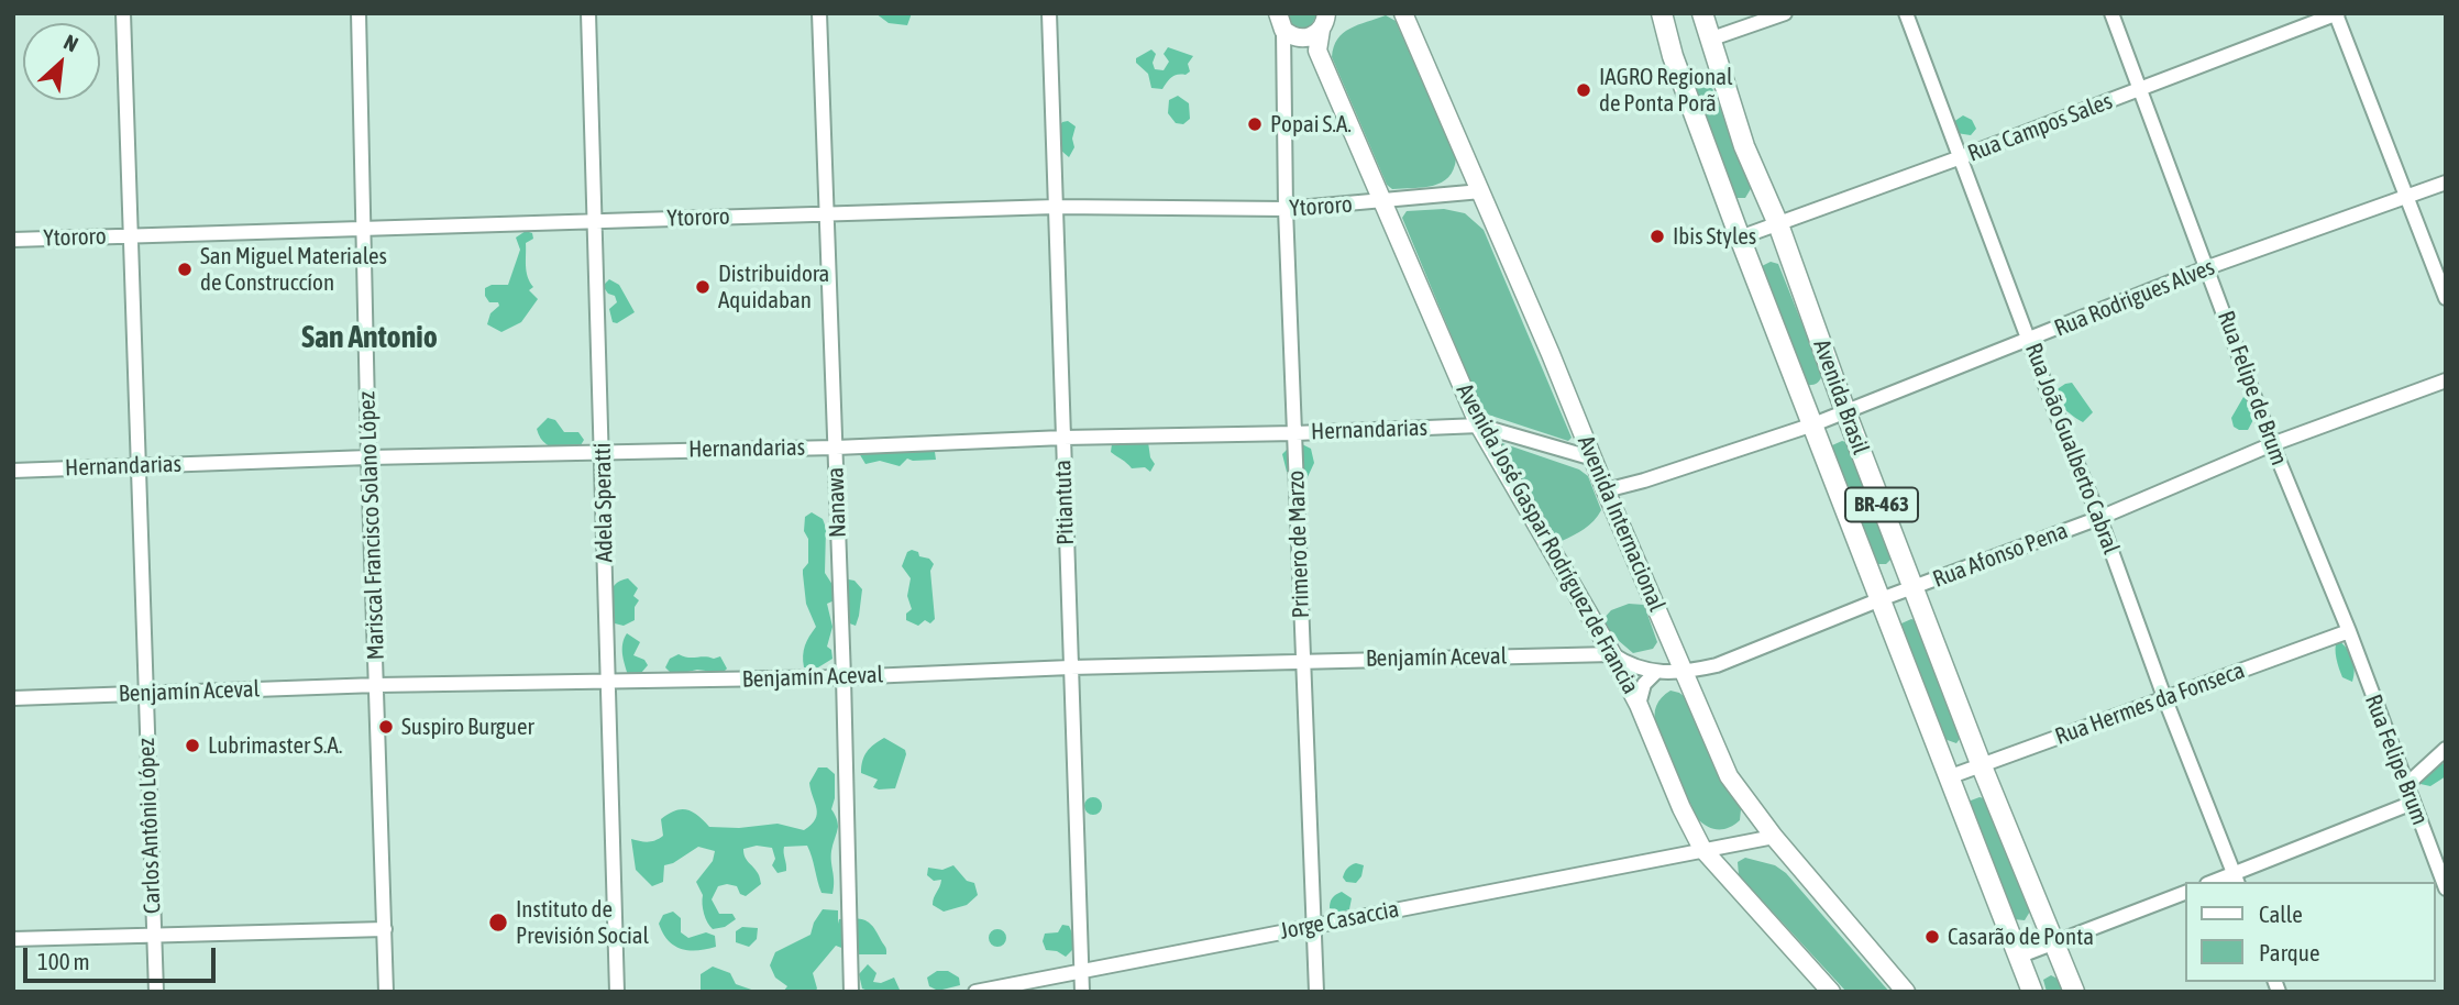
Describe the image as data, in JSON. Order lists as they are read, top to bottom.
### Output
{
  "streets": {
    "main road": [
      "Avenida Brasil",
      "BR-463",
      "Avenida Internacional",
      "Avenida José Gaspar Rodríguez de Francia"
    ],
    "street": [
      "Rua Campos Sales",
      "Ytororo",
      "Rua Rodrigues Alves",
      "Rua Felipe de Brum",
      "Hernandarias",
      "Rua João Gualberto Cabral",
      "Adela Speratti",
      "Nanawa",
      "Pitiantuta",
      "Mariscal Francisco Solano López",
      "Primero de Marzo",
      "Rua Afonso Pena",
      "Benjamín Aceval",
      "Rua Hermes da Fonseca",
      "Rua Felipe Brum",
      "Carlos Antônio López",
      "Jorge Casaccia"
    ]
  },
  "crossings": [
    ["Rua Campos Sales", "Rua Felipe de Brum"],
    ["Rua Campos Sales", "Avenida Brasil"],
    ["Rua Campos Sales", "Rua João Gualberto Cabral"],
    ["Ytororo", "Adela Speratti"],
    ["Ytororo", "Nanawa"],
    ["Ytororo", "Pitiantuta"],
    ["Ytororo", "Avenida Internacional"],
    ["Ytororo", "Mariscal Francisco Solano López"],
    ["Ytororo", "Avenida José Gaspar Rodríguez de Francia"],
    ["Ytororo", "Primero de Marzo"],
    ["Ytororo", "Carlos Antônio López"],
    ["Rua Rodrigues Alves", "Rua Felipe de Brum"],
    ["Rua Rodrigues Alves", "Avenida Brasil"],
    ["Rua Rodrigues Alves", "Rua João Gualberto Cabral"],
    ["Rua Rodrigues Alves", "Avenida Internacional"],
    ["Rua Felipe de Brum", "Rua Afonso Pena"],
    ["Rua Felipe de Brum", "Rua Hermes da Fonseca"],
    ["Rua Felipe de Brum", "Rua Felipe Brum"],
    ["Avenida Brasil", "Rua Afonso Pena"],
    ["Avenida Brasil", "Rua Hermes da Fonseca"],
    ["Hernandarias", "Adela Speratti"],
    ["Hernandarias", "Nanawa"],
    ["Hernandarias", "Pitiantuta"],
    ["Hernandarias", "Avenida Internacional"],
    ["Hernandarias", "Mariscal Francisco Solano López"],
    ["Hernandarias", "Avenida José Gaspar Rodríguez de Francia"],
    ["Hernandarias", "Primero de Marzo"],
    ["Hernandarias", "Carlos Antônio López"],
    ["Rua João Gualberto Cabral", "Rua Afonso Pena"],
    ["Rua João Gualberto Cabral", "Rua Hermes da Fonseca"],
    ["Adela Speratti", "Benjamín Aceval"],
    ["Nanawa", "Benjamín Aceval"],
    ["Pitiantuta", "Benjamín Aceval"],
    ["Pitiantuta", "Jorge Casaccia"],
    ["Avenida Internacional", "Rua Afonso Pena"],
    ["Avenida Internacional", "Jorge Casaccia"],
    ["Mariscal Francisco Solano López", "Benjamín Aceval"],
    ["Avenida José Gaspar Rodríguez de Francia", "Benjamín Aceval"],
    ["Avenida José Gaspar Rodríguez de Francia", "Jorge Casaccia"],
    ["Primero de Marzo", "Benjamín Aceval"],
    ["Primero de Marzo", "Jorge Casaccia"],
    ["Benjamín Aceval", "Carlos Antônio López"],
    ["Rua Hermes da Fonseca", "Rua Felipe Brum"]
  ],
  "districts": ["San Antonio"],
  "places": [
    "IAGRO Regional de Ponta Porã",
    "Popai S.A.",
    "Ibis Styles",
    "San Miguel Materiales de Construccíon",
    "Distribuidora Aquidaban",
    "Suspiro Burguer",
    "Lubrimaster S.A.",
    "Instituto de Previsión Social",
    "Casarão de Ponta"
  ],
  "legend": ["Calle", "Parque"],
  "scale_bar": "100 m",
  "north": "top right"
}
